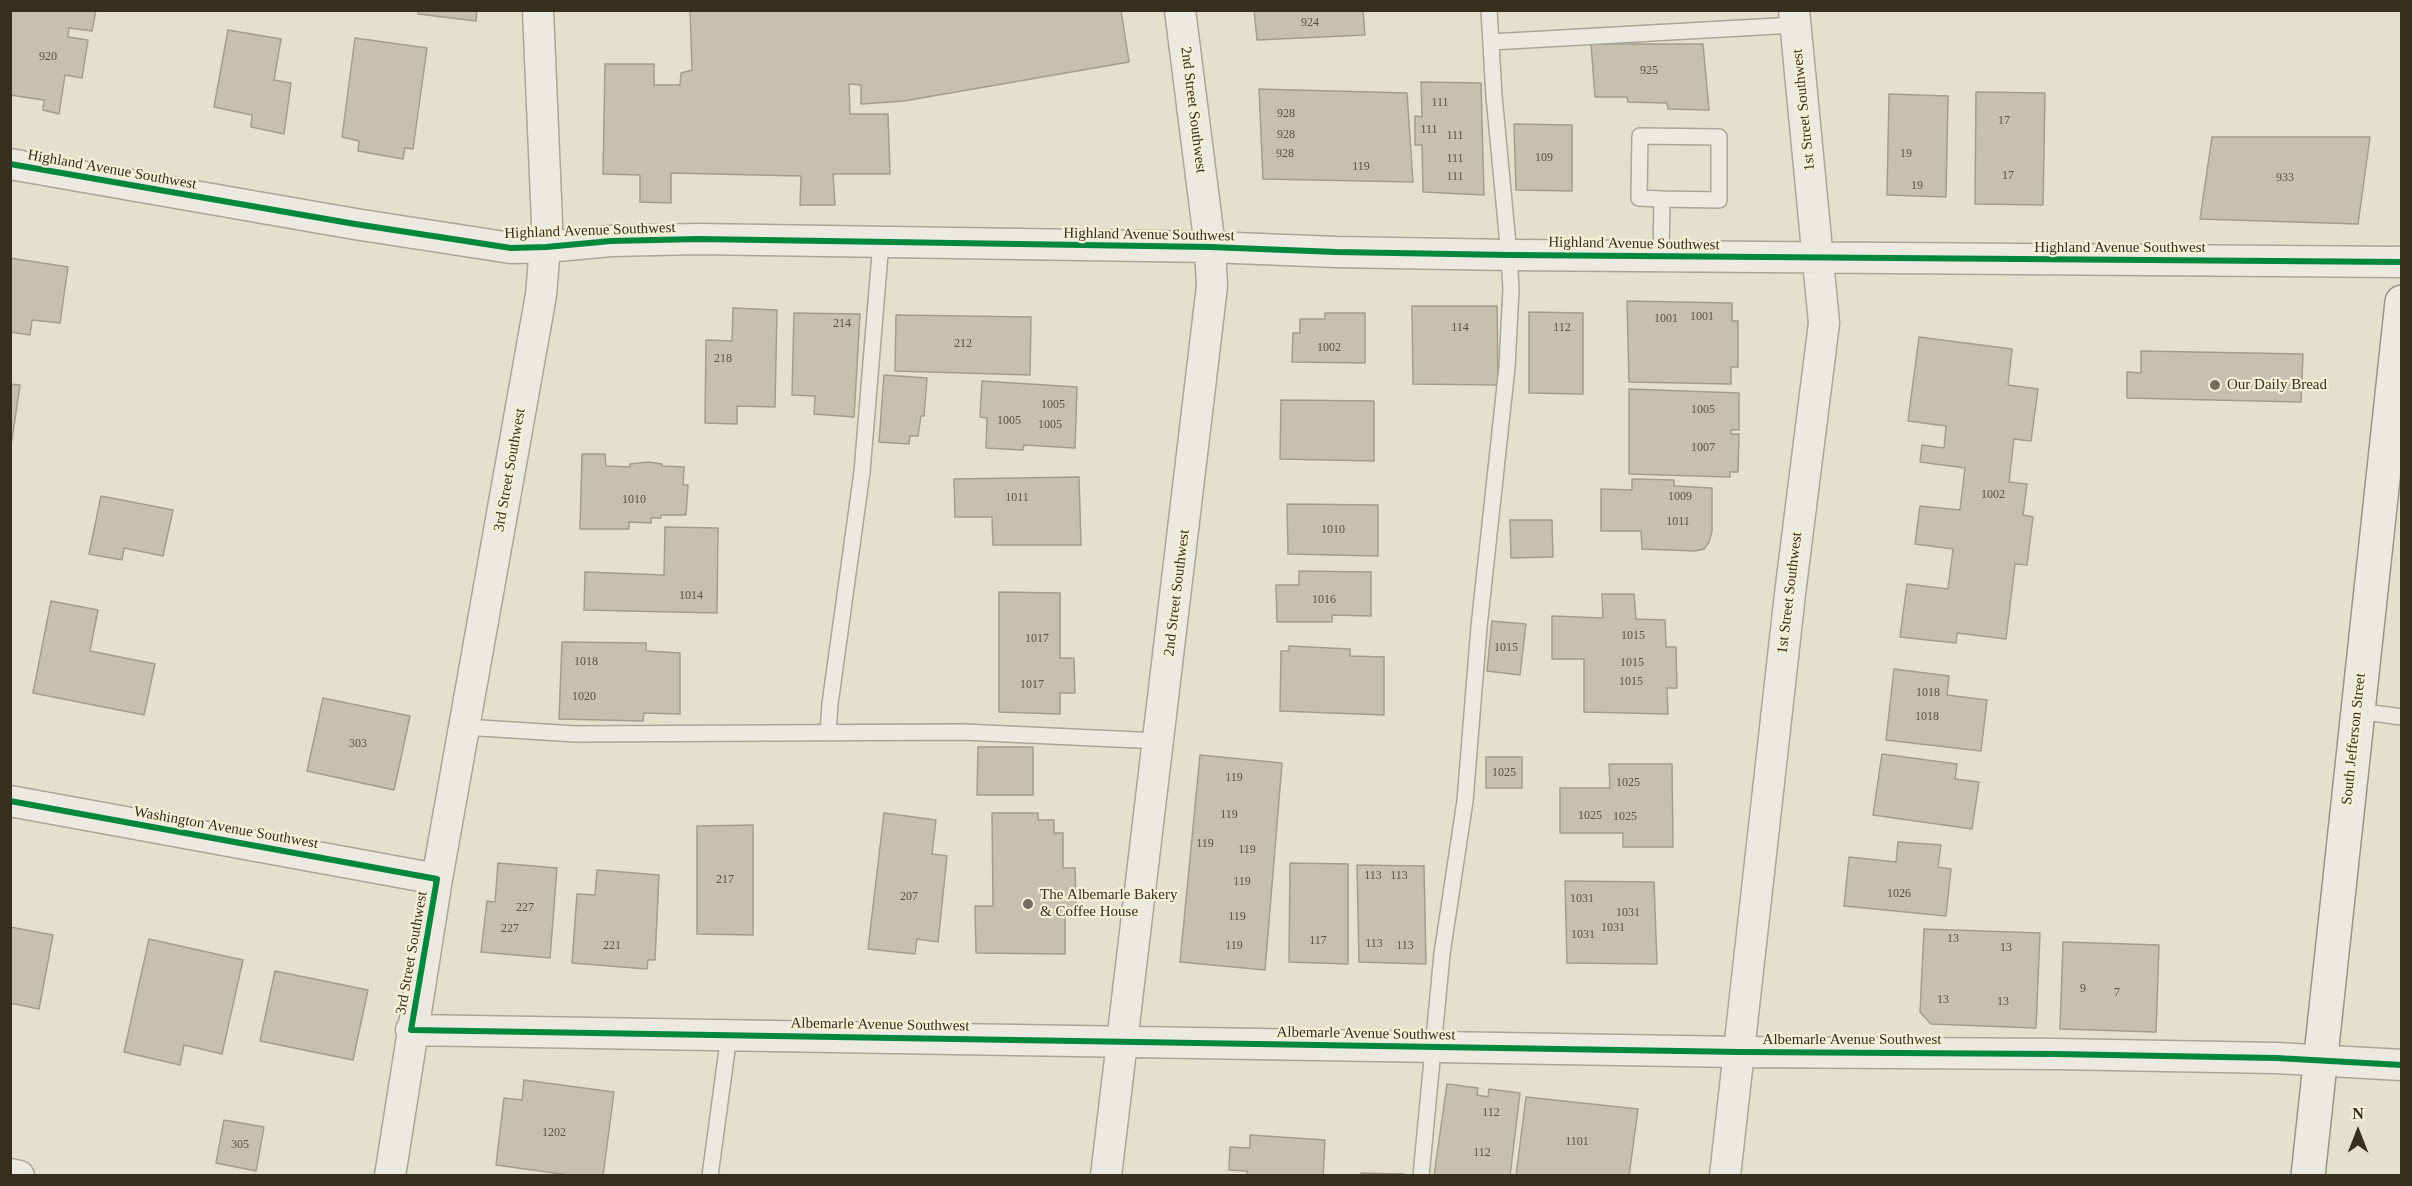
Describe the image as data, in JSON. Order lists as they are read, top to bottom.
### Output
{
  "streets": {
    "main road": ["South Jefferson Street"],
    "street": [
      "2nd Street Southwest",
      "1st Street Southwest",
      "Highland Avenue Southwest",
      "3rd Street Southwest",
      "Washington Avenue Southwest",
      "Albemarle Avenue Southwest"
    ]
  },
  "crossings": [
    ["2nd Street Southwest", "Highland Avenue Southwest"],
    ["2nd Street Southwest", "Albemarle Avenue Southwest"],
    ["1st Street Southwest", "Highland Avenue Southwest"],
    ["1st Street Southwest", "Albemarle Avenue Southwest"],
    ["Highland Avenue Southwest", "3rd Street Southwest"],
    ["3rd Street Southwest", "Washington Avenue Southwest"],
    ["3rd Street Southwest", "Albemarle Avenue Southwest"],
    ["South Jefferson Street", "Albemarle Avenue Southwest"]
  ],
  "places": ["Our Daily Bread", "The Albemarle Bakery & Coffee House"],
  "house_numbers": [
    "924",
    "920",
    "925",
    "111",
    "928",
    "17",
    "111",
    "928",
    "111",
    "928",
    "19",
    "109",
    "111",
    "119",
    "17",
    "111",
    "933",
    "19",
    "1001",
    "1001",
    "214",
    "114",
    "112",
    "212",
    "1002",
    "218",
    "1005",
    "1005",
    "1005",
    "1005",
    "1007",
    "1002",
    "1009",
    "1011",
    "1010",
    "1011",
    "1010",
    "1014",
    "1016",
    "1015",
    "1017",
    "1015",
    "1018",
    "1015",
    "1015",
    "1017",
    "1018",
    "1020",
    "1018",
    "303",
    "1025",
    "119",
    "1025",
    "119",
    "1025",
    "1025",
    "119",
    "119",
    "113",
    "113",
    "217",
    "119",
    "1026",
    "207",
    "1031",
    "227",
    "1031",
    "119",
    "1031",
    "227",
    "1031",
    "13",
    "117",
    "113",
    "221",
    "119",
    "113",
    "13",
    "9",
    "7",
    "13",
    "13",
    "112",
    "1202",
    "1101",
    "305",
    "112"
  ],
  "north": "top"
}
